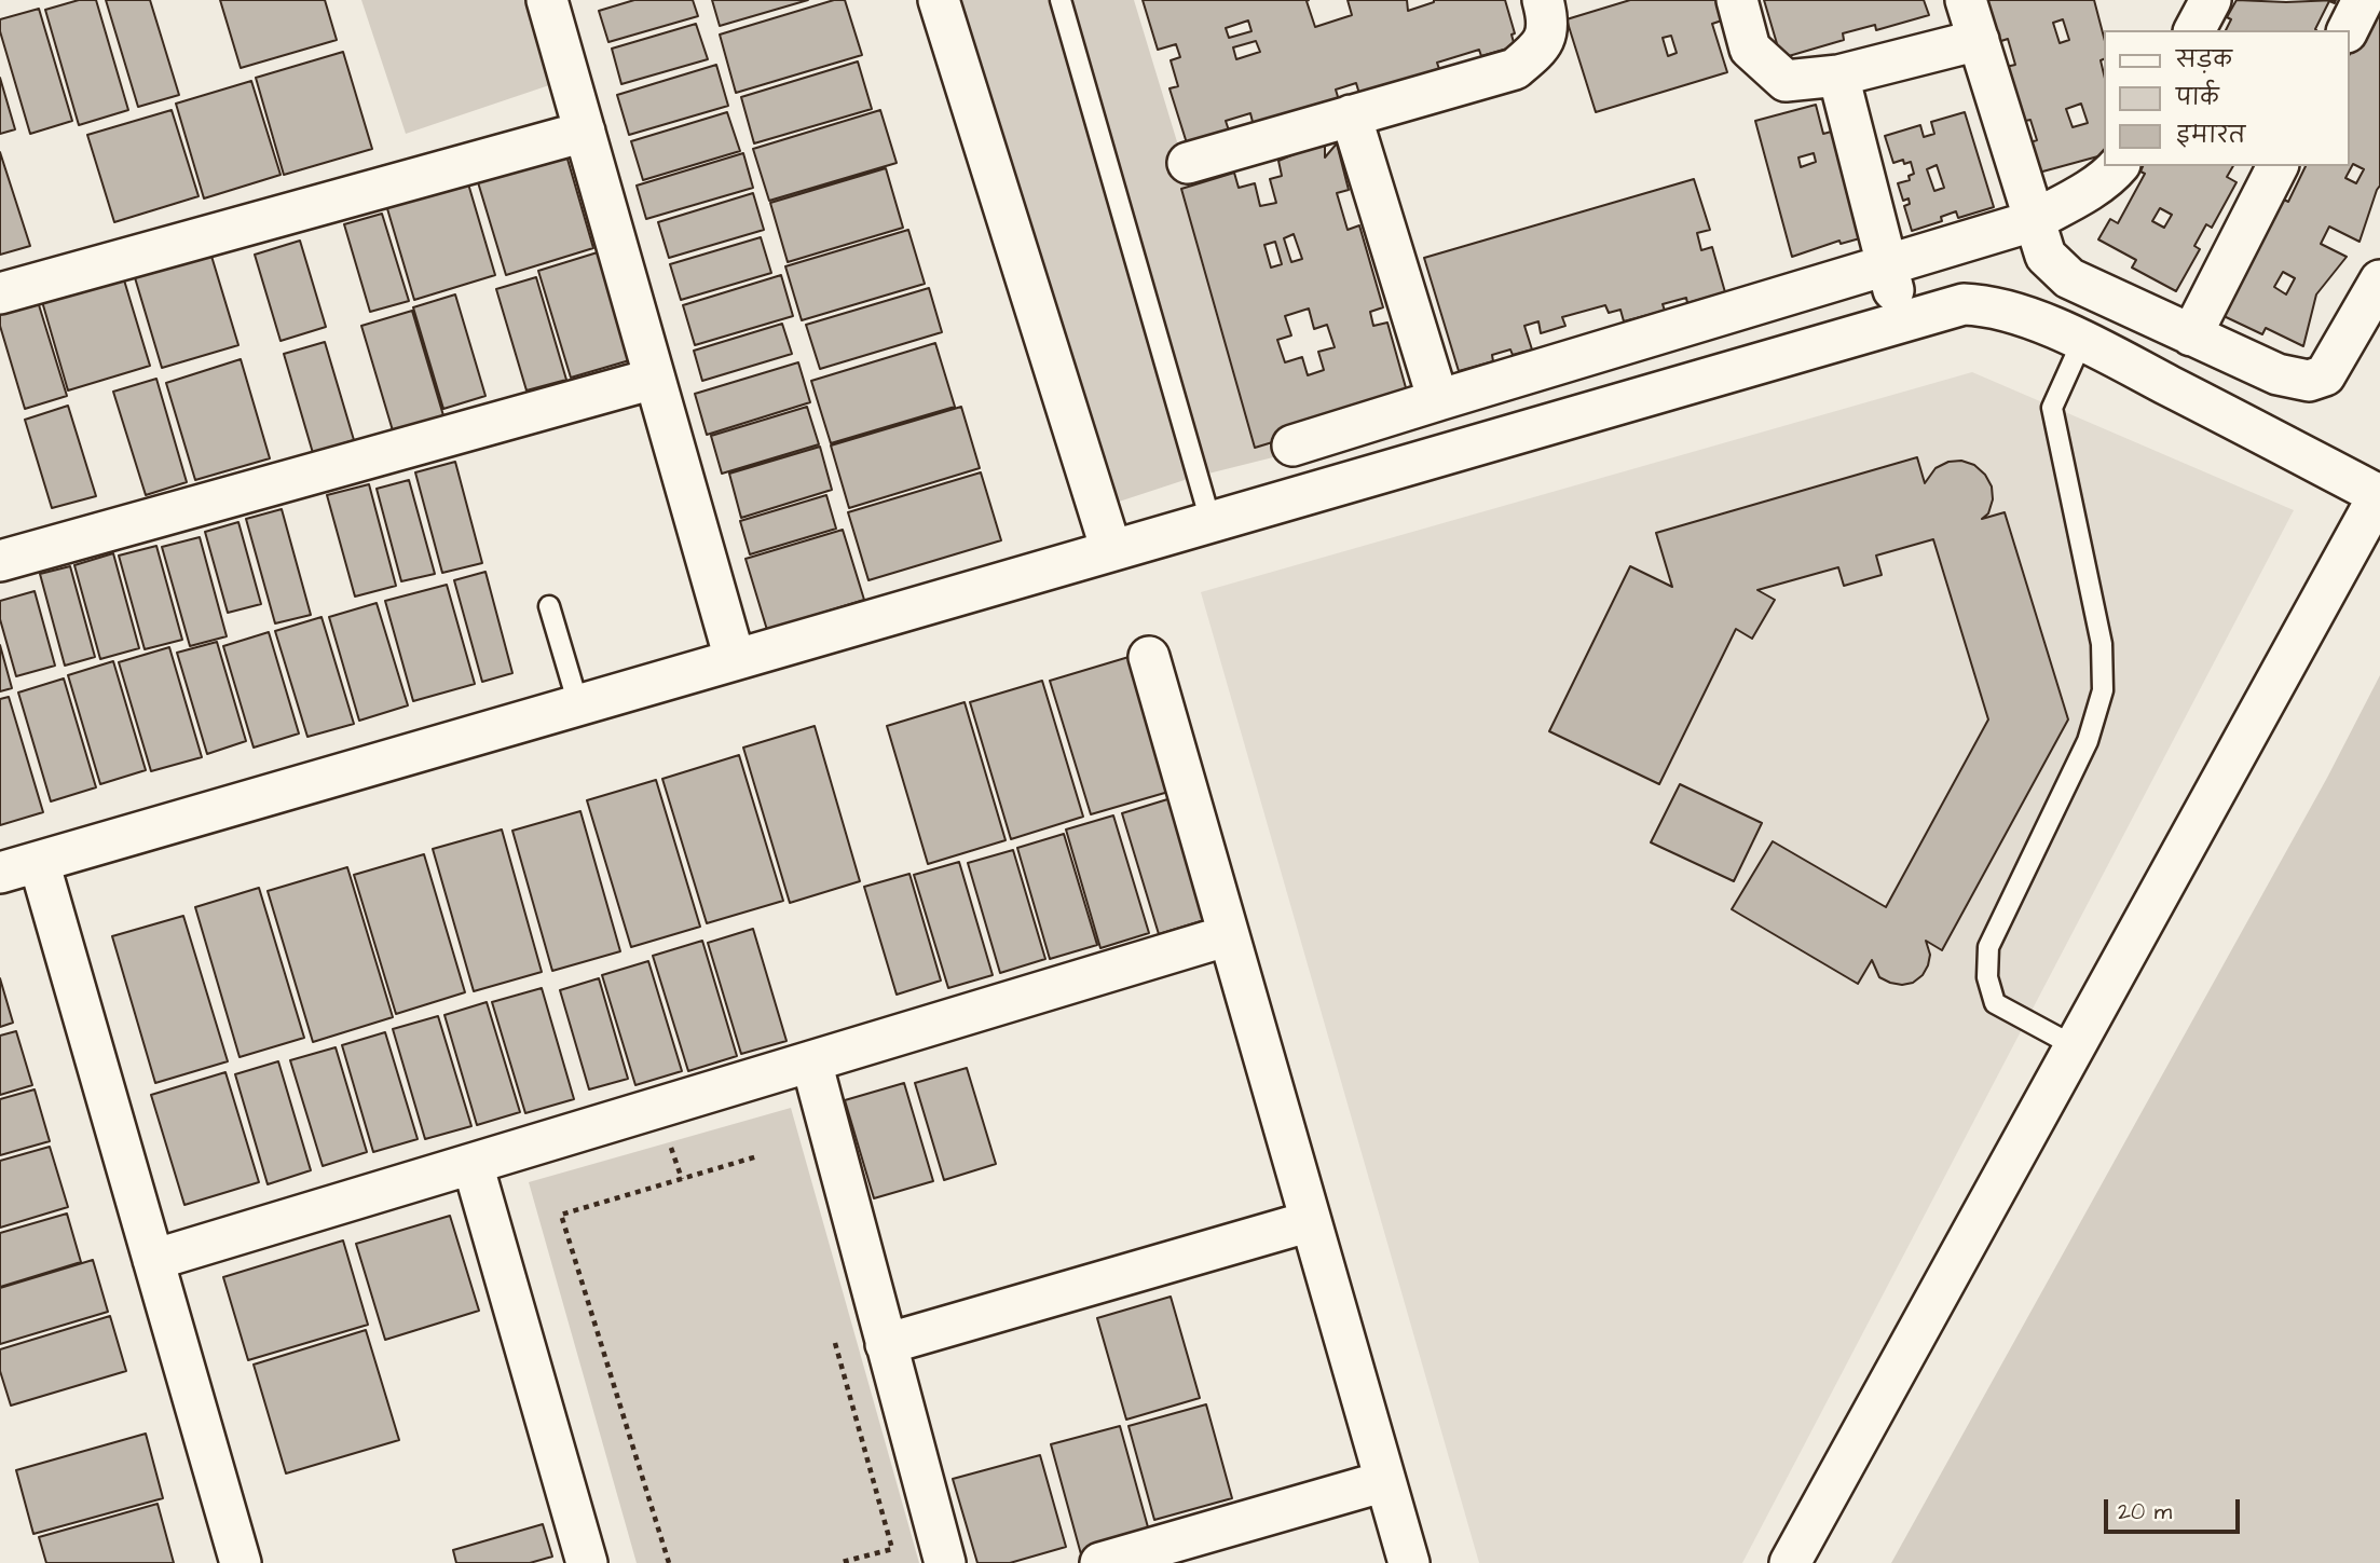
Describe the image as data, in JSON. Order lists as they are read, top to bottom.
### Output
{
  "legend": ["सड़क", "पार्क", "इमारत"],
  "scale_bar": "20 m"
}
